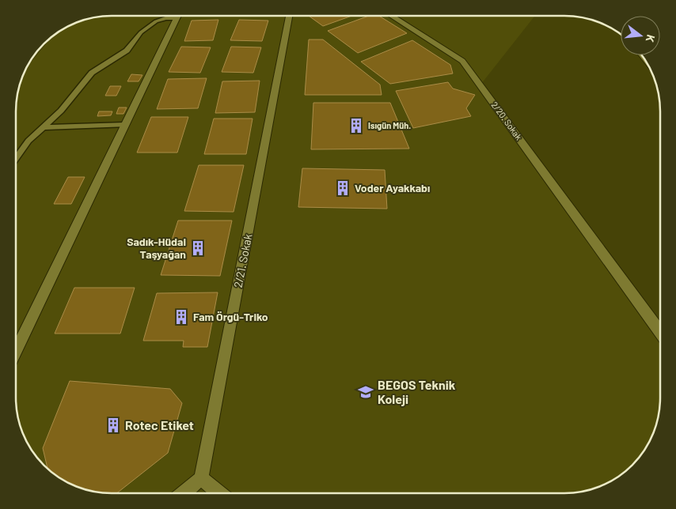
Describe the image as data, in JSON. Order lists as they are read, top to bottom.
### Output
{
  "streets": {
    "street": ["2/20. Sokak", "2/21. Sokak"]
  },
  "places": {
    "building": [
      "Isıgün Müh.",
      "Voder Ayakkabı",
      "Sadık-Hüdai Taşyağan",
      "Fam Örgü-Triko",
      "Rotec Etiket"
    ],
    "school or university": ["BEGOS Teknik Koleji"]
  },
  "north": "right"
}
